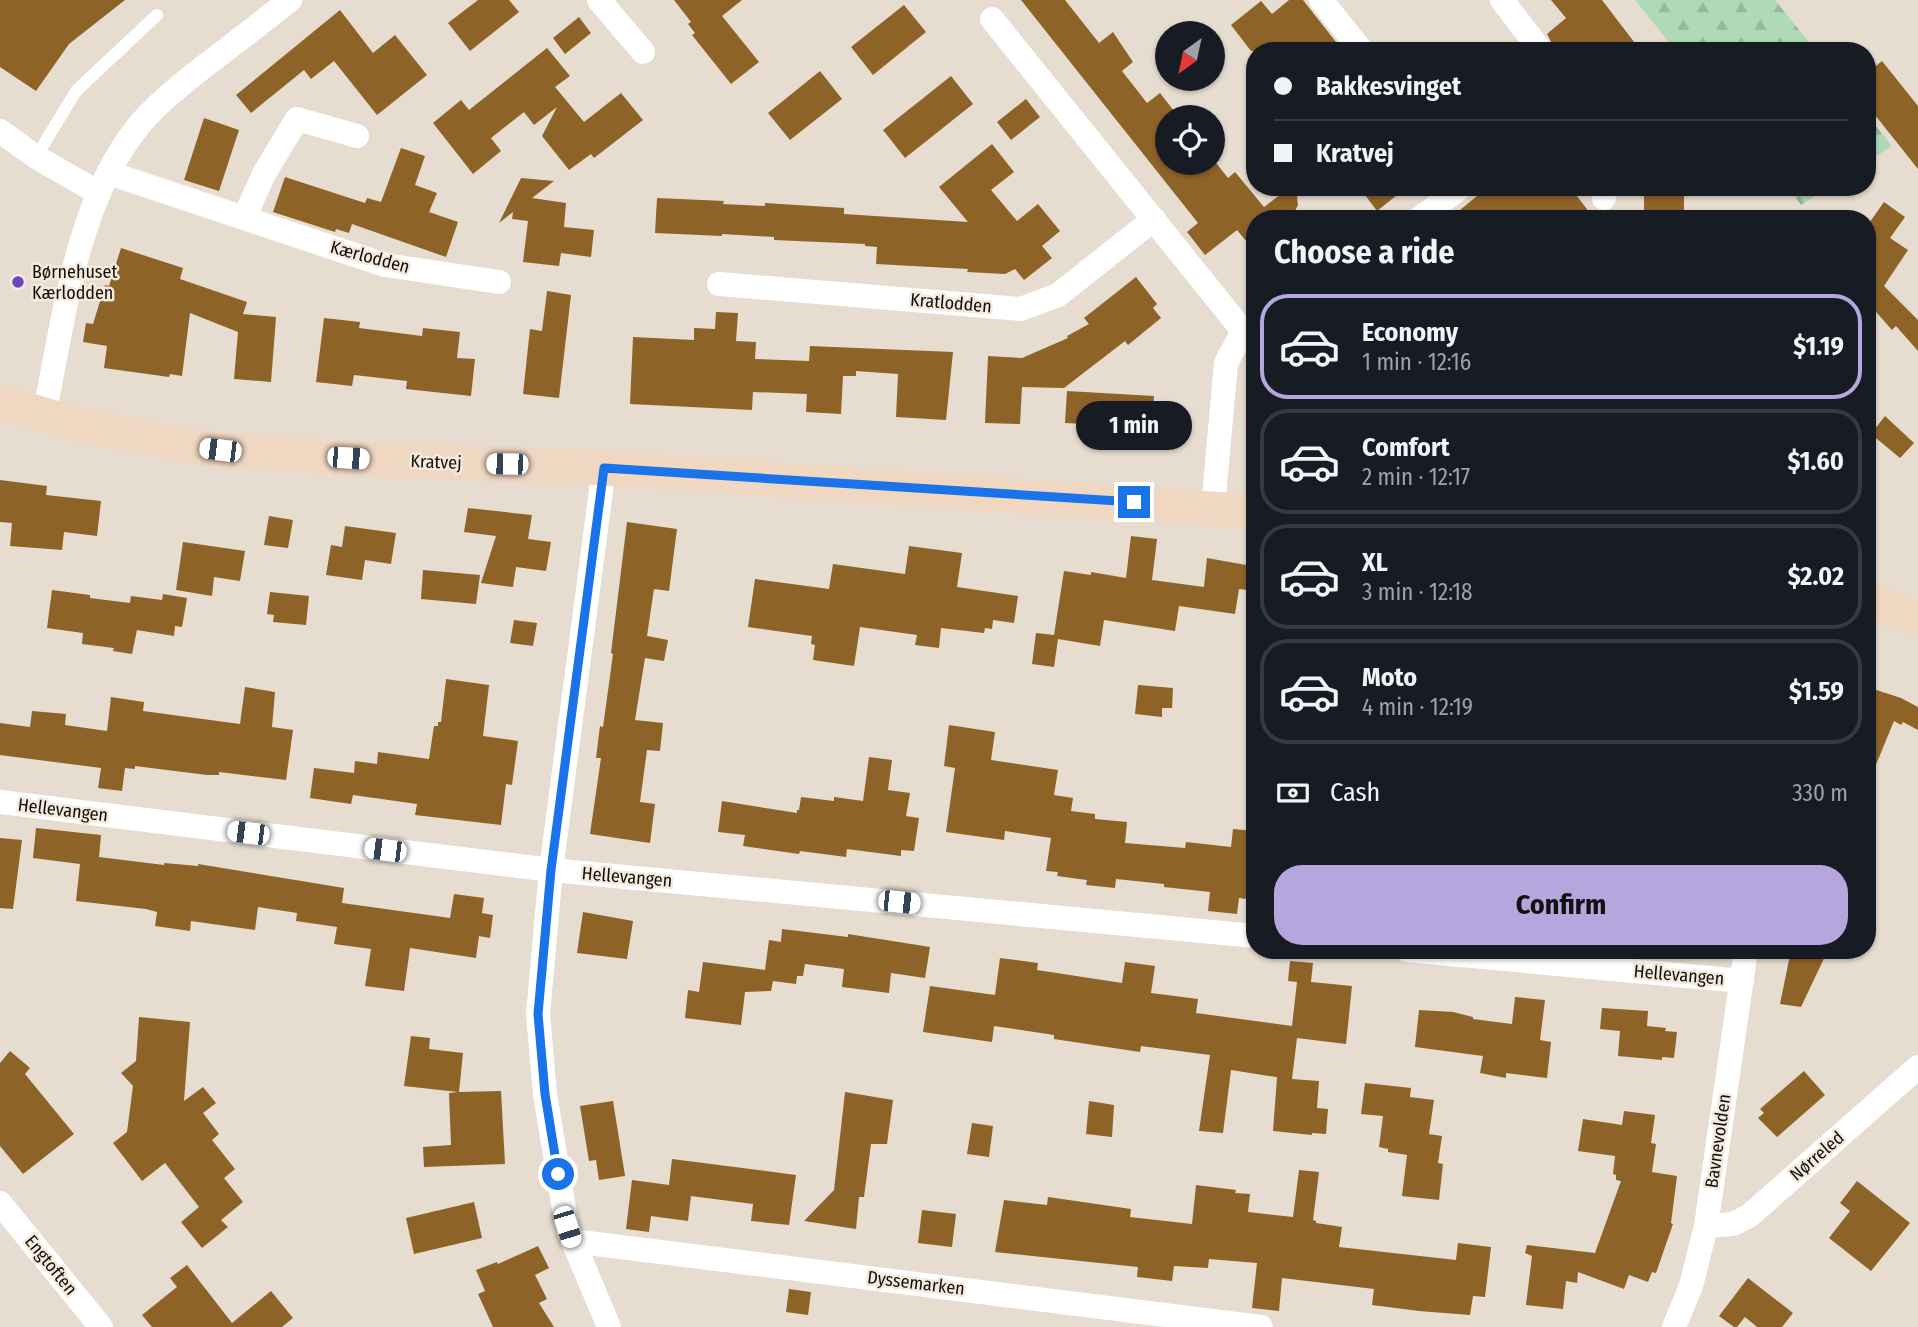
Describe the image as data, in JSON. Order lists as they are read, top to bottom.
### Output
{
  "streets": {
    "street": [
      "Kærlodden",
      "Kratlodden",
      "Kratvej",
      "Hellevangen",
      "Bavnevolden",
      "Nørreled",
      "Engtoften",
      "Dyssemarken"
    ]
  },
  "crossings": [
    ["Hellevangen", "Bavnevolden"],
    ["Bavnevolden", "Nørreled"]
  ],
  "places": ["Børnehuset Kærlodden"],
  "north": "bottom left",
  "page": {
    "banner": ["Bakkesvinget", "Kratvej"],
    "heading": "Choose a ride",
    "list": [
      {
        "name": "Economy",
        "note": "1 min · 12:16",
        "value": "$1.19"
      },
      {
        "name": "Comfort",
        "note": "2 min · 12:17",
        "value": "$1.60"
      },
      {
        "name": "XL",
        "note": "3 min · 12:18",
        "value": "$2.02"
      },
      {
        "name": "Moto",
        "note": "4 min · 12:19",
        "value": "$1.59"
      }
    ],
    "bubble": "1 min",
    "pay": ["Cash", "330 m"],
    "buttons": "Confirm"
  }
}
